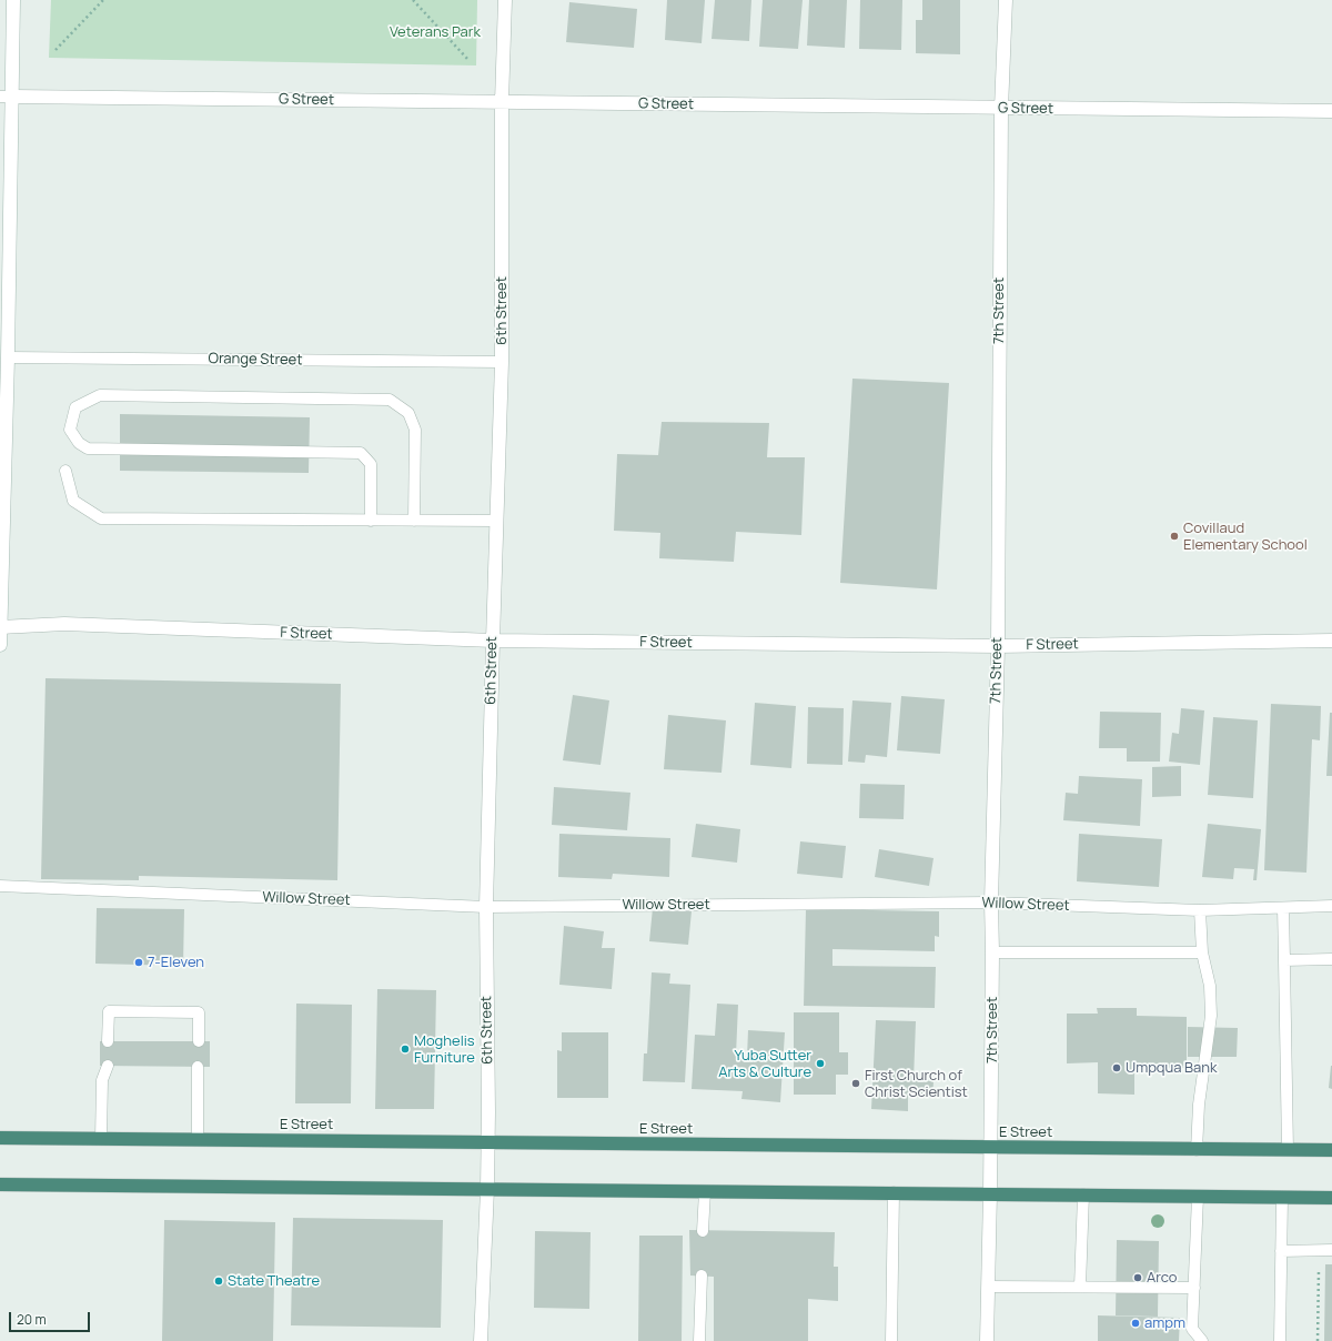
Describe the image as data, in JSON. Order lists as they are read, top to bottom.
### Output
{
  "streets": {
    "highway": ["E Street"],
    "street": [
      "G Street",
      "6th Street",
      "7th Street",
      "F Street"
    ],
    "lane": ["Orange Street", "Willow Street"]
  },
  "crossings": [
    ["G Street", "6th Street"],
    ["G Street", "7th Street"],
    ["6th Street", "Orange Street"],
    ["6th Street", "F Street"],
    ["6th Street", "Willow Street"],
    ["6th Street", "E Street"],
    ["7th Street", "F Street"],
    ["7th Street", "Willow Street"],
    ["7th Street", "E Street"]
  ],
  "parks": ["Veterans Park"],
  "places": [
    "Covillaud Elementary School",
    "7-Eleven",
    "Moghelis Furniture",
    "Yuba Sutter Arts & Culture",
    "Umpqua Bank",
    "First Church of Christ Scientist",
    "Arco",
    "State Theatre",
    "ampm"
  ],
  "scale_bar": "20 m"
}
